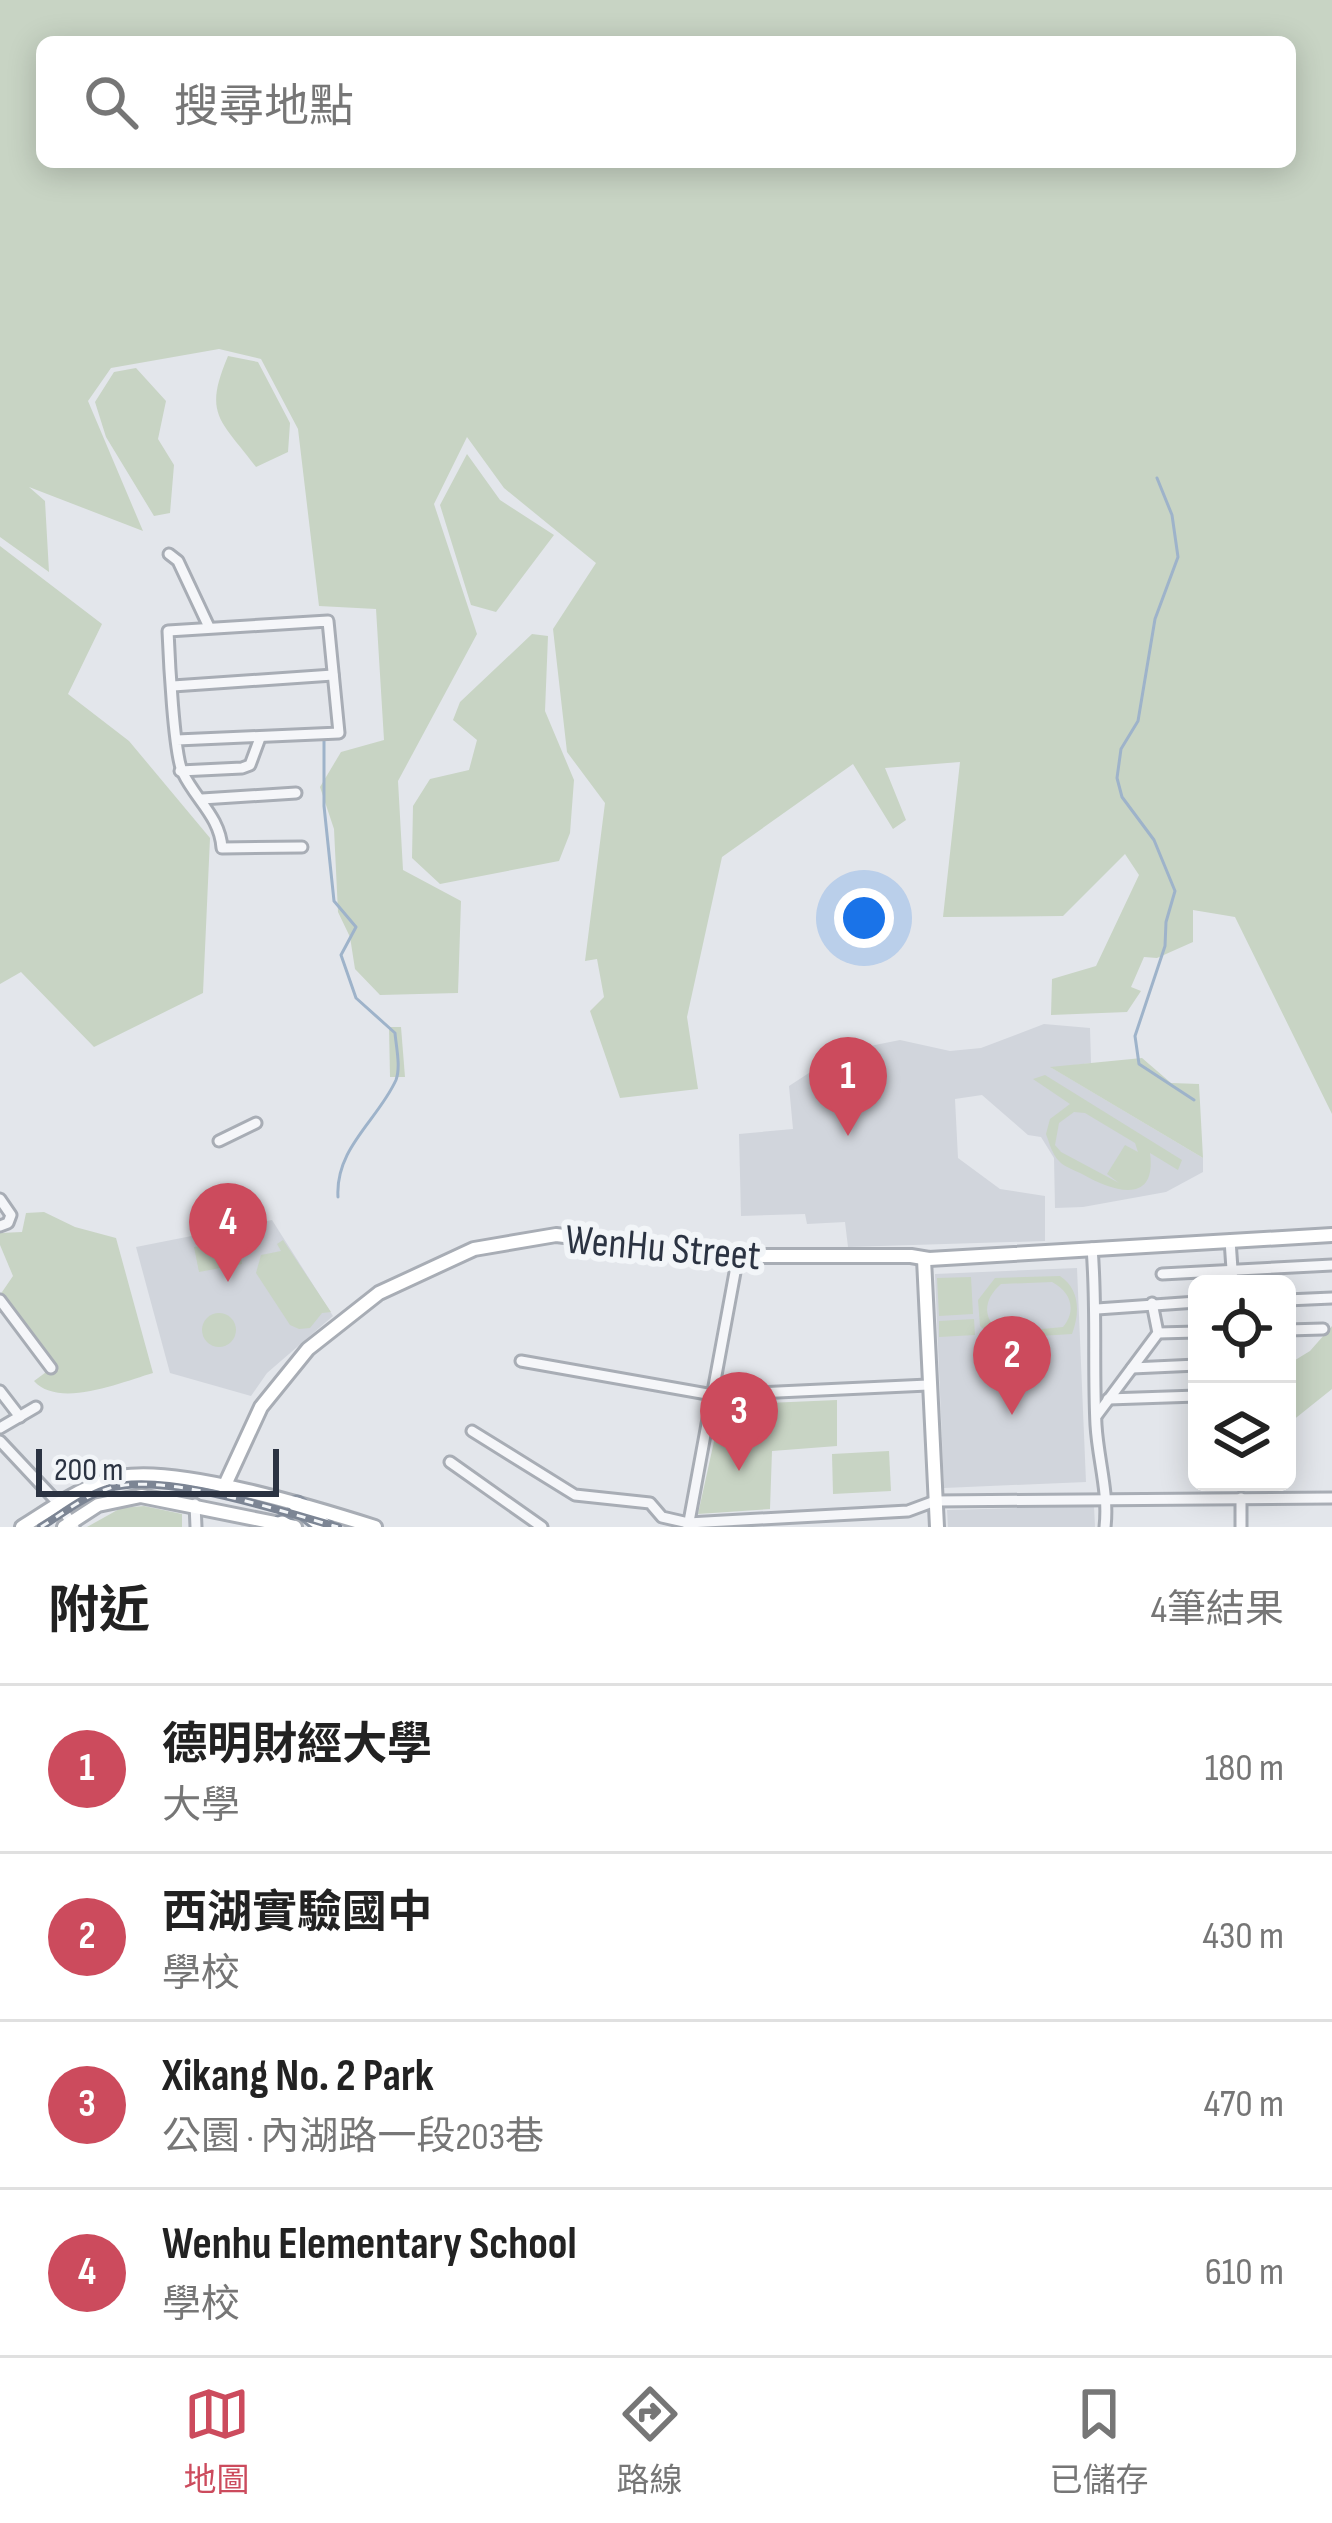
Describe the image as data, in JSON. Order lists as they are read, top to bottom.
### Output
{
  "streets": {
    "street": ["WenHu Street"]
  },
  "scale_bar": "200 m",
  "page": {
    "search": "搜尋地點",
    "pins": [
      "1",
      "4",
      "2",
      "3"
    ],
    "scale": "200 m",
    "heading": ["附近", "4筆結果"],
    "list": [
      {
        "mark": "1",
        "name": "德明財經大學",
        "note": "大學",
        "value": "180 m"
      },
      {
        "mark": "2",
        "name": "西湖實驗國中",
        "note": "學校",
        "value": "430 m"
      },
      {
        "mark": "3",
        "name": "Xikang No. 2 Park",
        "note": "公園 · 內湖路一段203巷",
        "value": "470 m"
      },
      {
        "mark": "4",
        "name": "Wenhu Elementary School",
        "note": "學校",
        "value": "610 m"
      }
    ],
    "nav": ["地圖", "路線", "已儲存"]
  }
}
